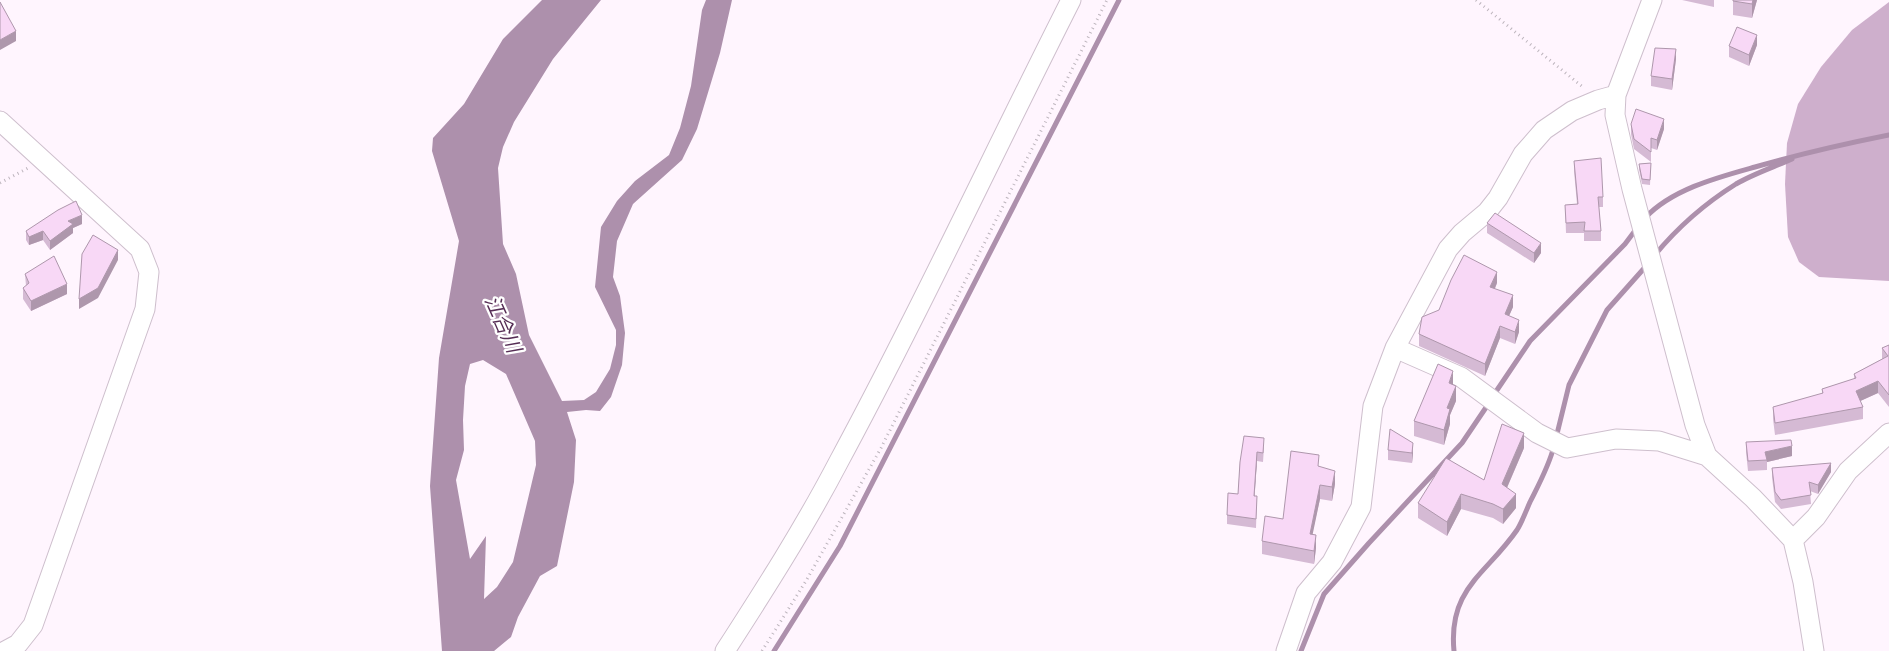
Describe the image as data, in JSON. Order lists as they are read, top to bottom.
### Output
{
  "water": ["江合川"]
}
